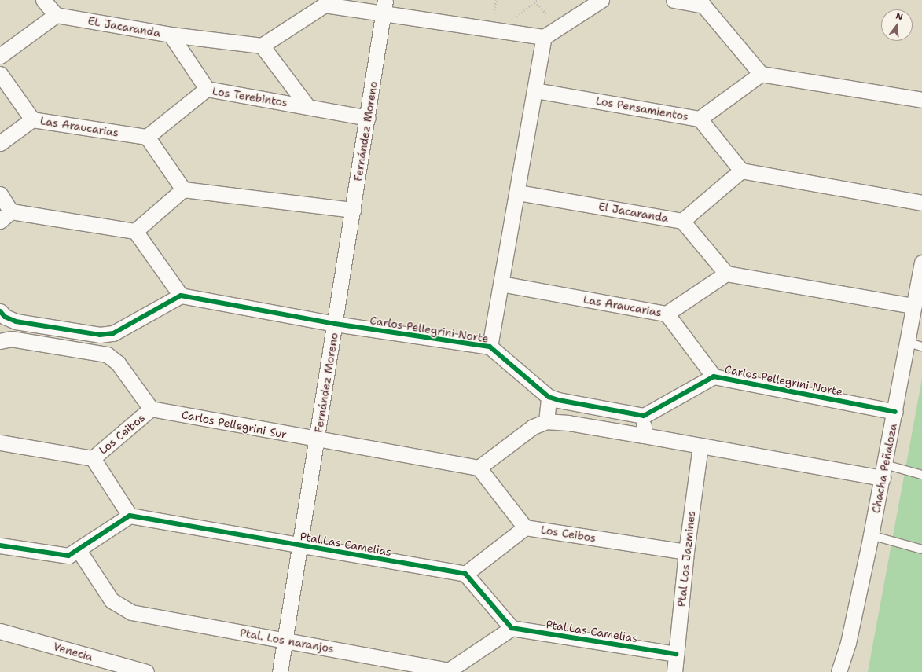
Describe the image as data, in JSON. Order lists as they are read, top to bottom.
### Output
{
  "streets": {
    "street": [
      "EL Jacaranda",
      "Los Terebintos",
      "Los Pensamientos",
      "Las Araucarias",
      "Fernández Moreno",
      "El Jacaranda",
      "Carlos Pellegrini Norte",
      "Carlos Pellegrini Sur",
      "Los Ceibos",
      "Chacha Peñaloza",
      "Ptal.Las Camelias",
      "Ptal Los Jazmines",
      "Ptal. Los naranjos",
      "Venecia"
    ]
  },
  "crossings": [
    ["Los Terebintos", "Las Araucarias"],
    ["Los Terebintos", "Fernández Moreno"],
    ["Las Araucarias", "Carlos Pellegrini Norte"],
    ["Fernández Moreno", "Carlos Pellegrini Norte"],
    ["Fernández Moreno", "Carlos Pellegrini Sur"],
    ["Fernández Moreno", "Ptal.Las Camelias"],
    ["Fernández Moreno", "Ptal. Los naranjos"],
    ["Carlos Pellegrini Norte", "Chacha Peñaloza"],
    ["Carlos Pellegrini Sur", "Los Ceibos"],
    ["Los Ceibos", "Ptal.Las Camelias"],
    ["Los Ceibos", "Ptal Los Jazmines"],
    ["Ptal.Las Camelias", "Ptal Los Jazmines"],
    ["Ptal.Las Camelias", "Ptal. Los naranjos"]
  ],
  "north": "top"
}
